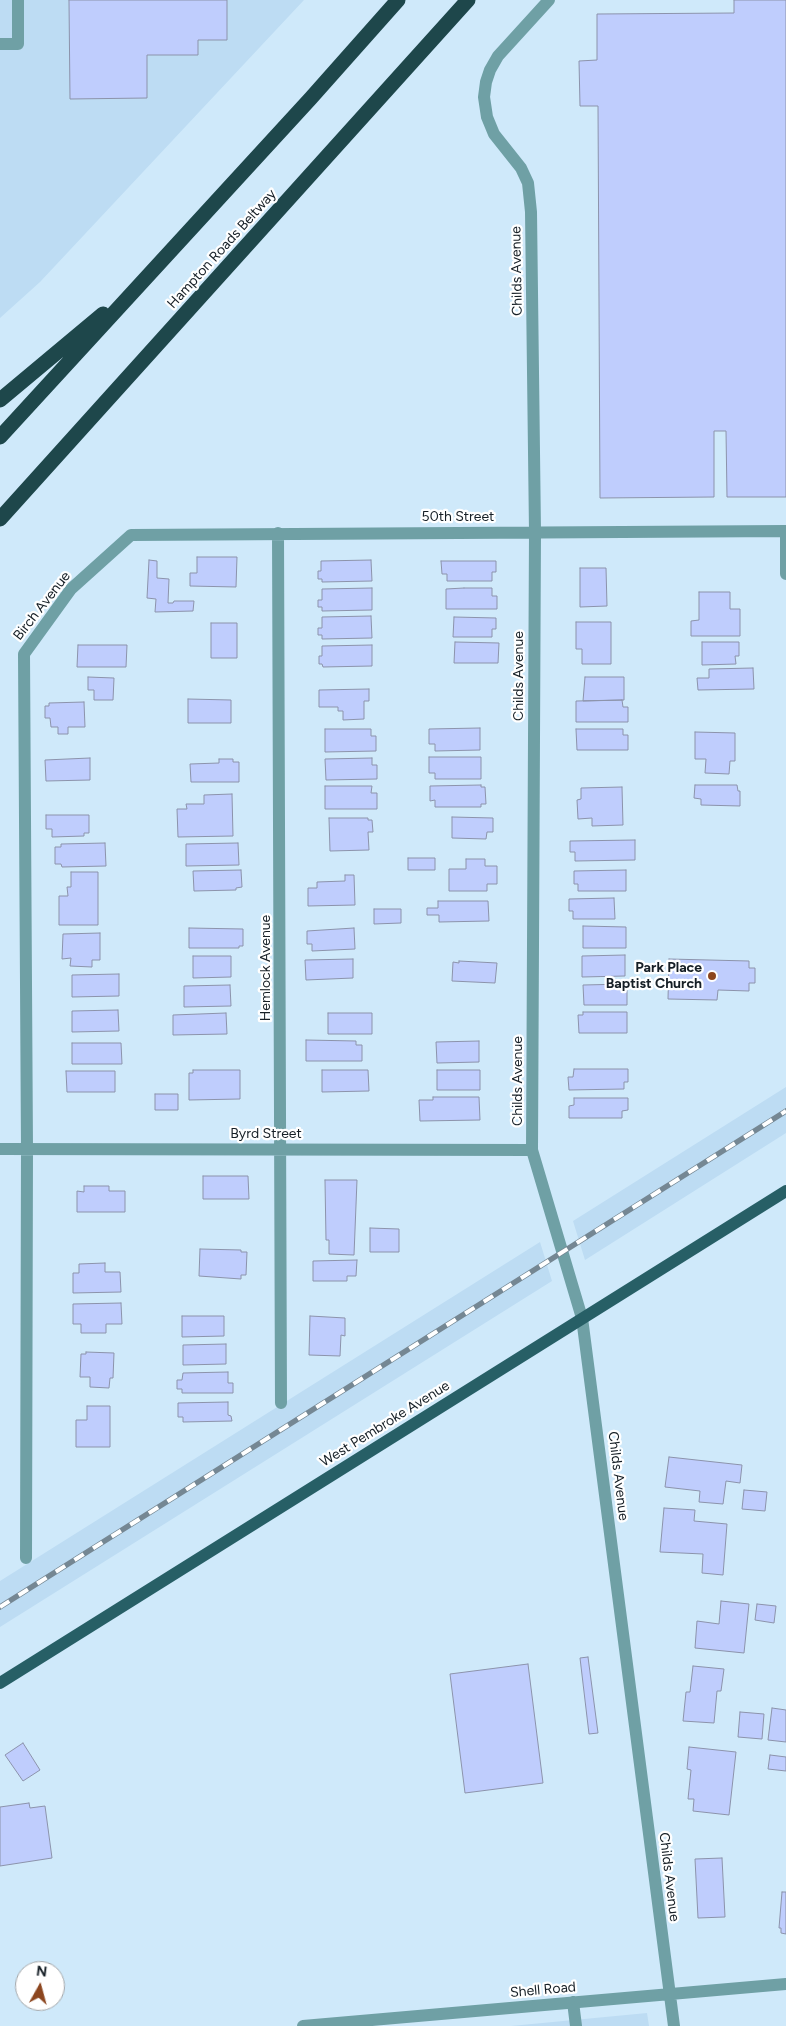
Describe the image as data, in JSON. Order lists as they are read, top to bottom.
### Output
{
  "streets": {
    "highway": ["Hampton Roads Beltway"],
    "main road": ["West Pembroke Avenue"],
    "street": [
      "Childs Avenue",
      "50th Street",
      "Birch Avenue",
      "Hemlock Avenue",
      "Byrd Street",
      "Shell Road"
    ]
  },
  "crossings": [
    ["Childs Avenue", "50th Street"],
    ["Childs Avenue", "Byrd Street"],
    ["Childs Avenue", "West Pembroke Avenue"],
    ["Childs Avenue", "Shell Road"],
    ["50th Street", "Birch Avenue"],
    ["50th Street", "Hemlock Avenue"],
    ["Birch Avenue", "Byrd Street"],
    ["Hemlock Avenue", "Byrd Street"]
  ],
  "places": ["Park Place Baptist Church"],
  "north": "top"
}
